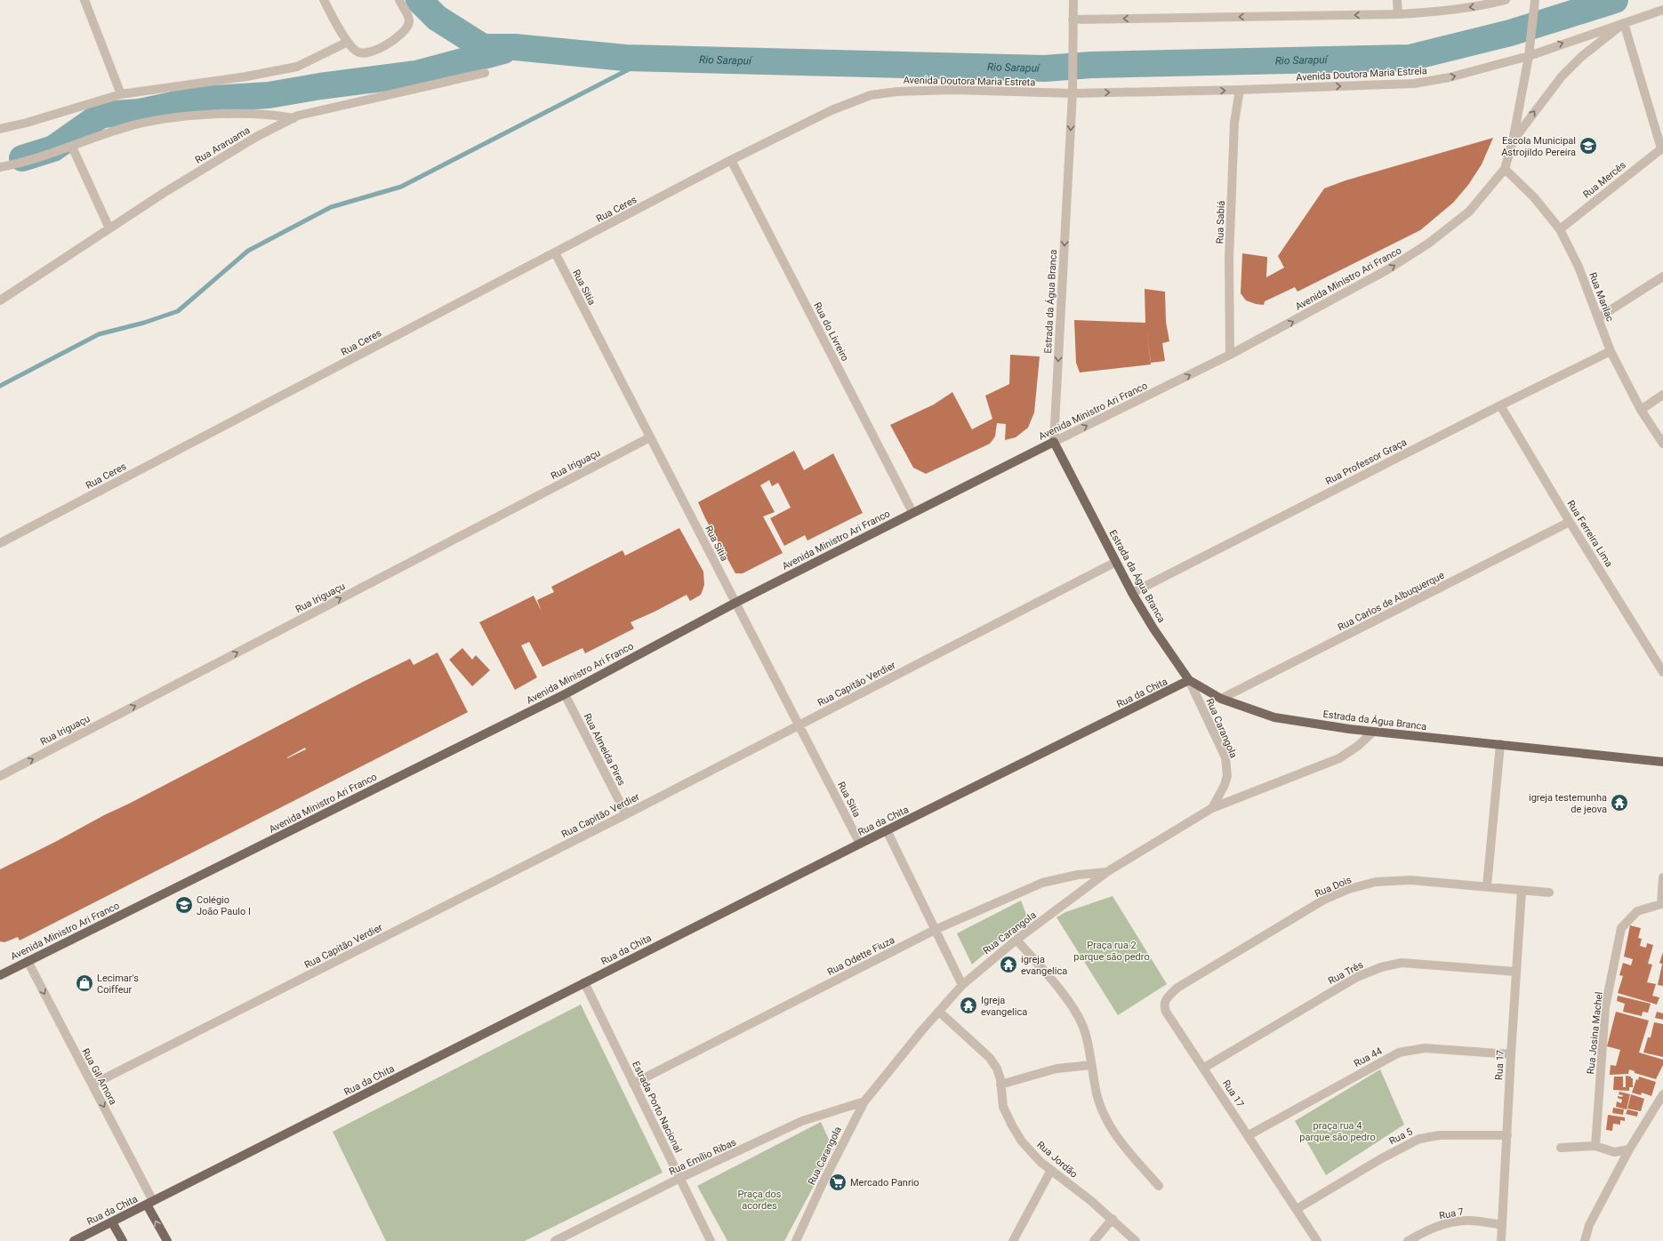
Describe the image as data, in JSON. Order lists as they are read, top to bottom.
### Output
{
  "streets": {
    "main road": ["Avenida Ministro Ari Franco", "Estrada da Água Branca", "Rua da Chita"],
    "street": [
      "Avenida Doutora Maria Estrela",
      "Avenida Doutora Maria Estreta",
      "Rua Araruama",
      "Rua Mercês",
      "Rua Ceres",
      "Rua Sabiá",
      "Rua Sitia",
      "Rua Marilac",
      "Rua do Livreiro",
      "Rua Professor Graça",
      "Rua Iriguaçu",
      "Rua Ferreira Lima",
      "Rua Carlos de Albuquerque",
      "Rua Capitão Verdier",
      "Rua Carangola",
      "Rua Almeida Pires",
      "Rua Dois",
      "Rua Odette Fiuza",
      "Rua Três",
      "Rua Josina Machel",
      "Rua 44",
      "Rua 17",
      "Rua Gil Amora",
      "Estrada Porto Nacional",
      "Rua 5",
      "Rua Emílio Ribas",
      "Rua Jordão",
      "Rua 7"
    ]
  },
  "crossings": [
    ["Avenida Doutora Maria Estrela", "Avenida Doutora Maria Estreta"],
    ["Avenida Doutora Maria Estrela", "Rua Sabiá"],
    ["Avenida Doutora Maria Estrela", "Avenida Ministro Ari Franco"],
    ["Avenida Doutora Maria Estrela", "Estrada da Água Branca"],
    ["Avenida Doutora Maria Estreta", "Rua Ceres"],
    ["Avenida Doutora Maria Estreta", "Estrada da Água Branca"],
    ["Avenida Doutora Maria Estreta", "Rua do Livreiro"],
    ["Rua Mercês", "Rua Marilac"],
    ["Rua Ceres", "Rua Sitia"],
    ["Rua Ceres", "Rua do Livreiro"],
    ["Rua Sabiá", "Avenida Ministro Ari Franco"],
    ["Avenida Ministro Ari Franco", "Rua Sitia"],
    ["Avenida Ministro Ari Franco", "Rua Marilac"],
    ["Avenida Ministro Ari Franco", "Estrada da Água Branca"],
    ["Avenida Ministro Ari Franco", "Rua do Livreiro"],
    ["Avenida Ministro Ari Franco", "Rua Almeida Pires"],
    ["Avenida Ministro Ari Franco", "Rua Gil Amora"],
    ["Rua Sitia", "Rua Iriguaçu"],
    ["Rua Sitia", "Rua Capitão Verdier"],
    ["Rua Sitia", "Rua da Chita"],
    ["Rua Marilac", "Rua Professor Graça"],
    ["Estrada da Água Branca", "Rua Professor Graça"],
    ["Estrada da Água Branca", "Rua Carlos de Albuquerque"],
    ["Estrada da Água Branca", "Rua Capitão Verdier"],
    ["Estrada da Água Branca", "Rua da Chita"],
    ["Estrada da Água Branca", "Rua Carangola"],
    ["Rua Professor Graça", "Rua Ferreira Lima"],
    ["Rua Ferreira Lima", "Rua Carlos de Albuquerque"],
    ["Rua Capitão Verdier", "Rua Almeida Pires"],
    ["Rua Capitão Verdier", "Rua Gil Amora"],
    ["Rua da Chita", "Rua Carangola"],
    ["Rua da Chita", "Rua Gil Amora"],
    ["Rua da Chita", "Estrada Porto Nacional"],
    ["Rua Carangola", "Rua Odette Fiuza"],
    ["Rua Carangola", "Rua Emílio Ribas"],
    ["Rua Carangola", "Rua Jordão"],
    ["Rua Dois", "Rua 17"],
    ["Rua Odette Fiuza", "Estrada Porto Nacional"],
    ["Rua Três", "Rua 17"],
    ["Rua 44", "Rua 17"],
    ["Rua 17", "Rua 5"],
    ["Rua 17", "Rua 7"],
    ["Estrada Porto Nacional", "Rua Emílio Ribas"]
  ],
  "one_way": ["Rua Iriguaçu", "Rua Gil Amora"],
  "water": ["Rio Sarapuí"],
  "parks": ["Praça rua 2 parque são pedro", "praça rua 4 parque são pedro", "Praça dos acordes"],
  "places": {
    "school or university": ["Escola Municipal Astrojildo Pereira", "Colégio João Paulo I"],
    "temple": ["igreja testemunha de jeova", "igreja evangelica", "Igreja evangelica"],
    "shop": ["Lecimar's Coiffeur"],
    "supermarket": ["Mercado Panrio"]
  }
}
